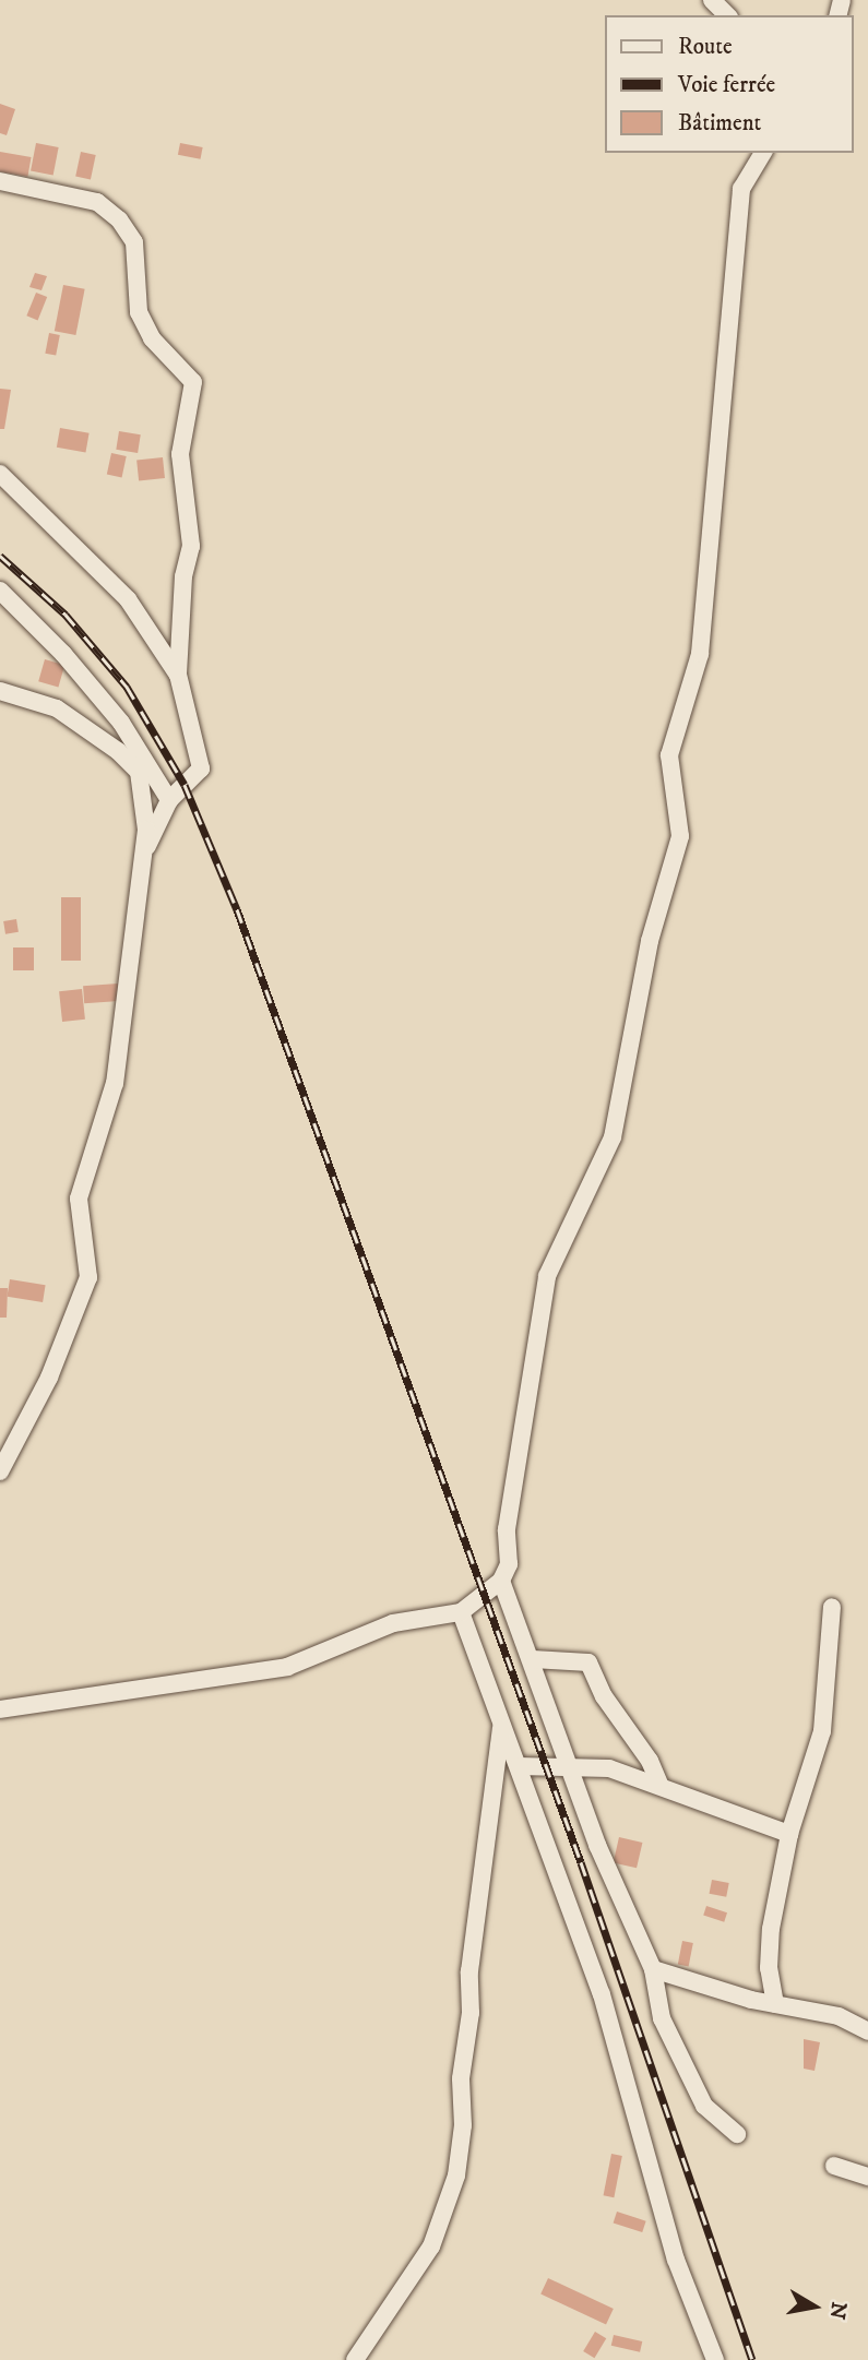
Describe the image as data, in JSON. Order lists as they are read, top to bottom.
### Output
{
  "legend": ["Route", "Voie ferrée", "Bâtiment"],
  "north": "right"
}
